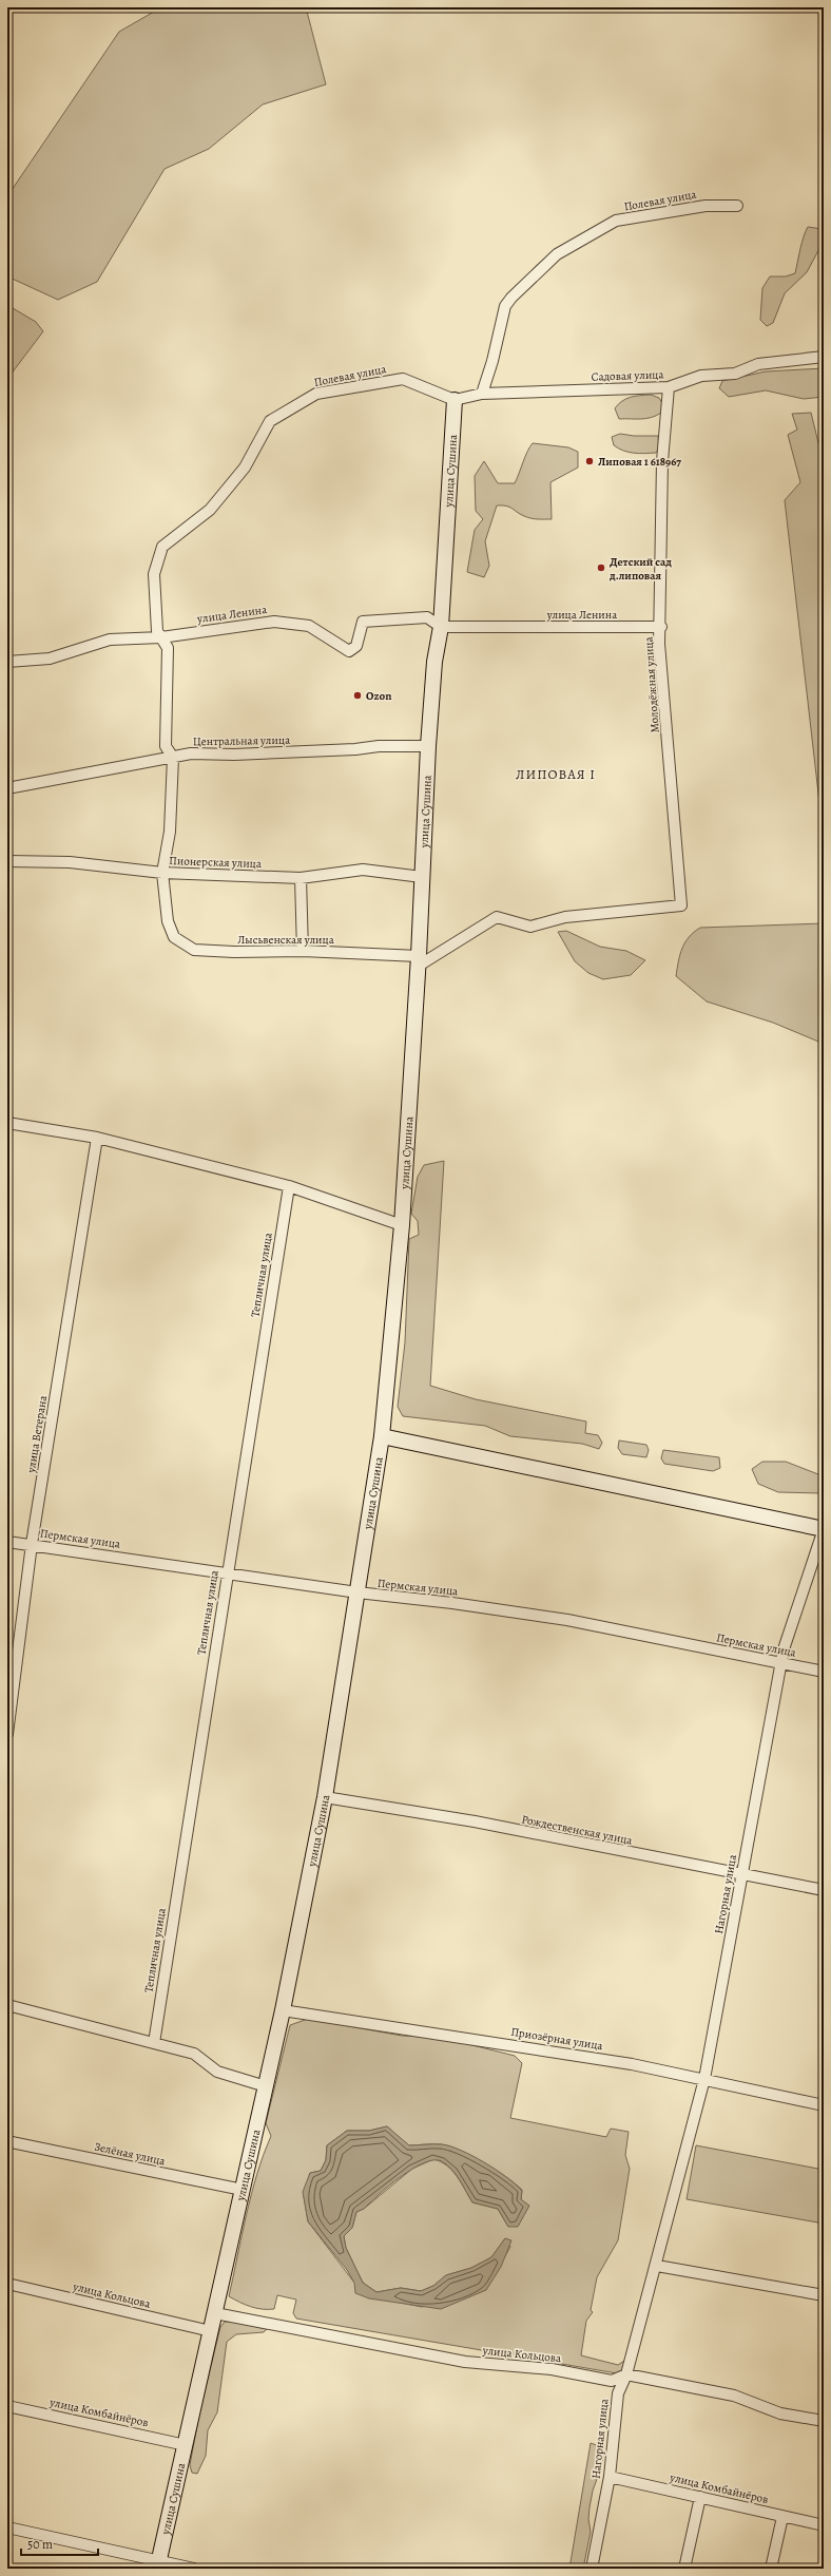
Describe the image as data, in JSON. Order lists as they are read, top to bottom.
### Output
{
  "streets": {
    "street": [
      "Полевая улица",
      "Садовая улица",
      "улица Сушина",
      "улица Ленина",
      "Молодёжная улица",
      "Центральная улица",
      "Пионерская улица",
      "Лысьвенская улица",
      "Тепличная улица",
      "улица Ветерана",
      "Пермская улица",
      "Рождественская улица",
      "Нагорная улица",
      "Приозёрная улица",
      "Зелёная улица",
      "улица Кольцова",
      "улица Комбайнёров"
    ]
  },
  "crossings": [
    ["Полевая улица", "Садовая улица"],
    ["Полевая улица", "улица Сушина"],
    ["Полевая улица", "улица Ленина"],
    ["Садовая улица", "улица Сушина"],
    ["Садовая улица", "Молодёжная улица"],
    ["улица Сушина", "улица Ленина"],
    ["улица Сушина", "Молодёжная улица"],
    ["улица Сушина", "Центральная улица"],
    ["улица Сушина", "Пионерская улица"],
    ["улица Сушина", "Лысьвенская улица"],
    ["улица Сушина", "Пермская улица"],
    ["улица Сушина", "Рождественская улица"],
    ["улица Сушина", "Приозёрная улица"],
    ["улица Сушина", "Зелёная улица"],
    ["улица Сушина", "улица Кольцова"],
    ["улица Сушина", "улица Комбайнёров"],
    ["улица Ленина", "Молодёжная улица"],
    ["Молодёжная улица", "Лысьвенская улица"],
    ["Пионерская улица", "Лысьвенская улица"],
    ["Тепличная улица", "Пермская улица"],
    ["улица Ветерана", "Пермская улица"],
    ["Пермская улица", "Нагорная улица"],
    ["Рождественская улица", "Нагорная улица"],
    ["Нагорная улица", "Приозёрная улица"],
    ["Нагорная улица", "улица Кольцова"],
    ["Нагорная улица", "улица Комбайнёров"]
  ],
  "districts": ["ЛИПОВАЯ I"],
  "places": ["Липовая 1 618967", "Детский сад д.липовая", "Ozon"],
  "scale_bar": "50 m"
}
